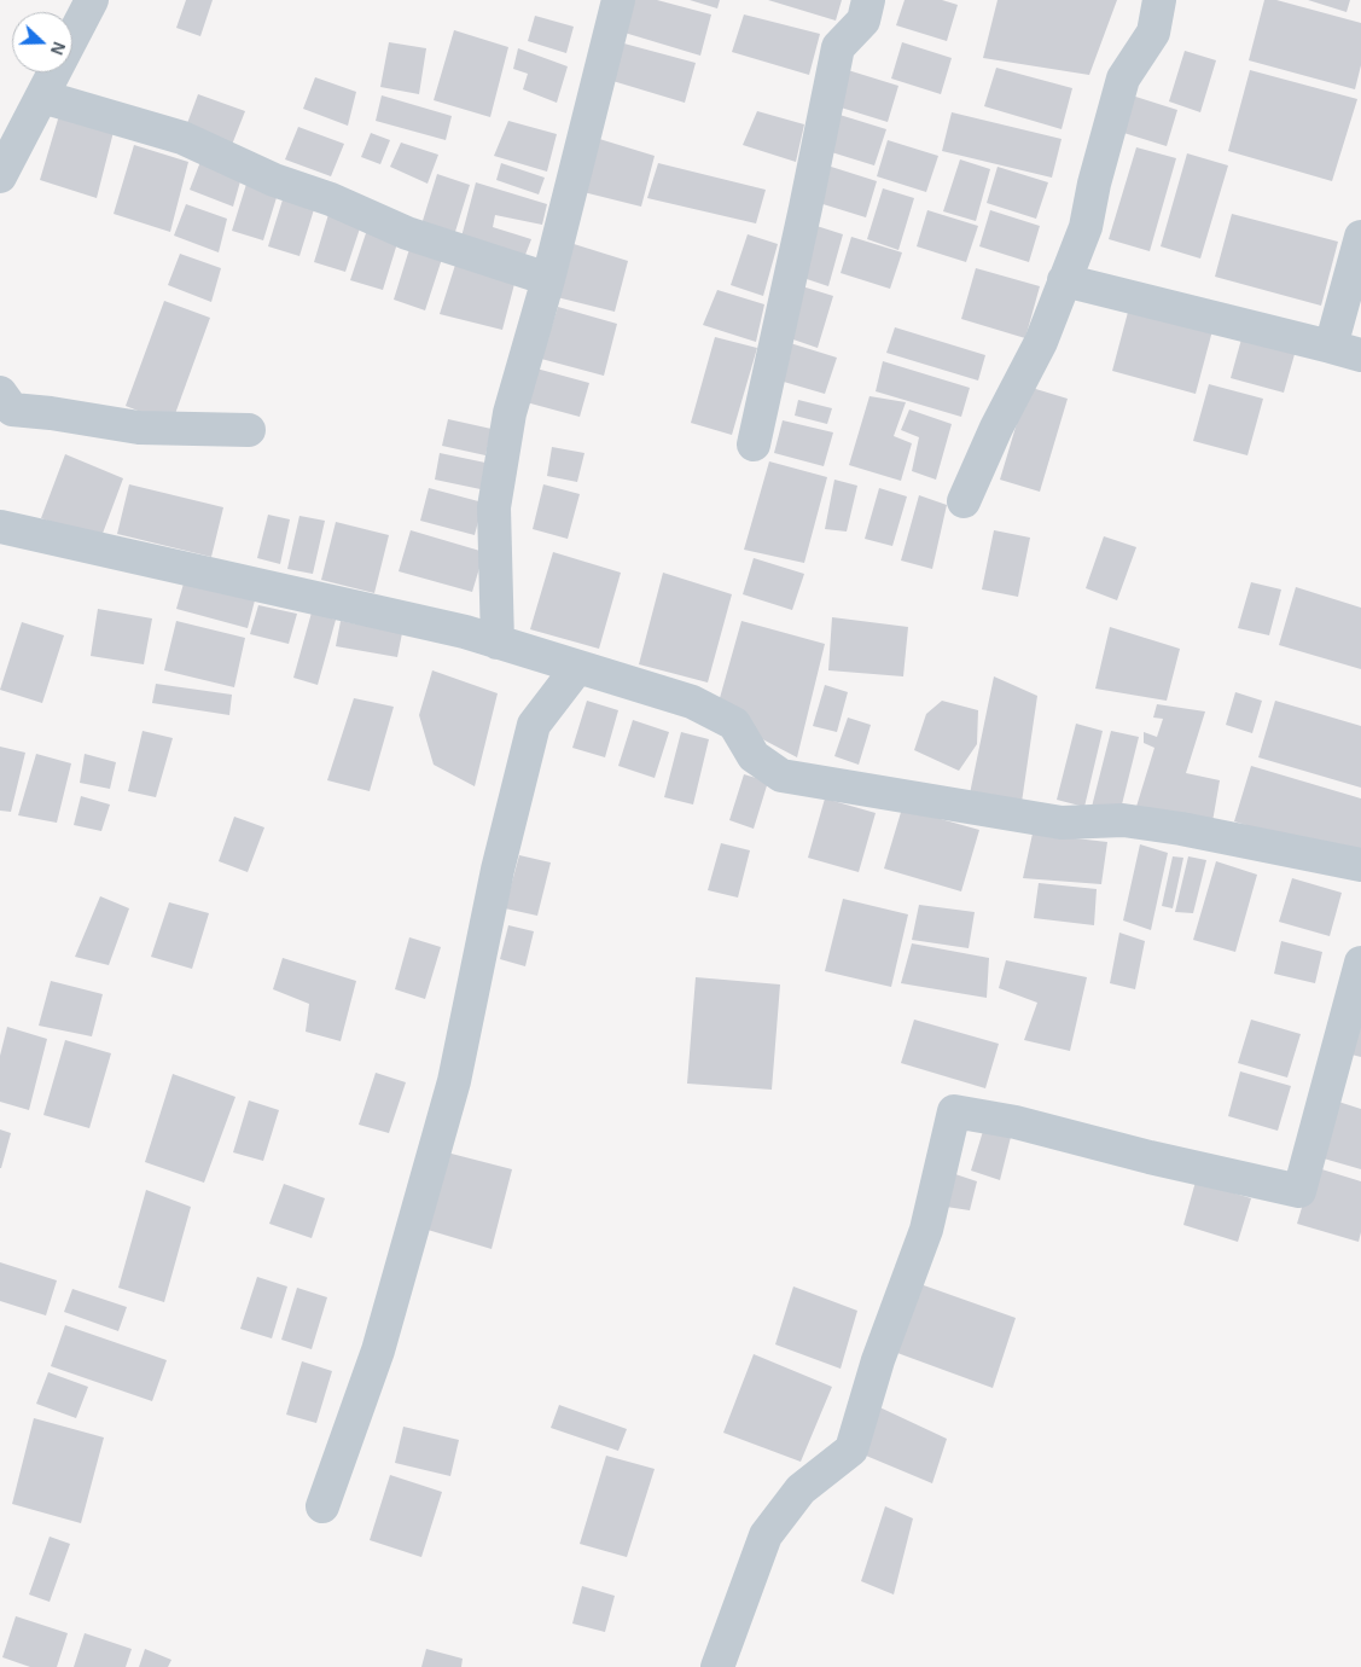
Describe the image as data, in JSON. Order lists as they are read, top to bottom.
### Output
{
  "north": "right"
}
